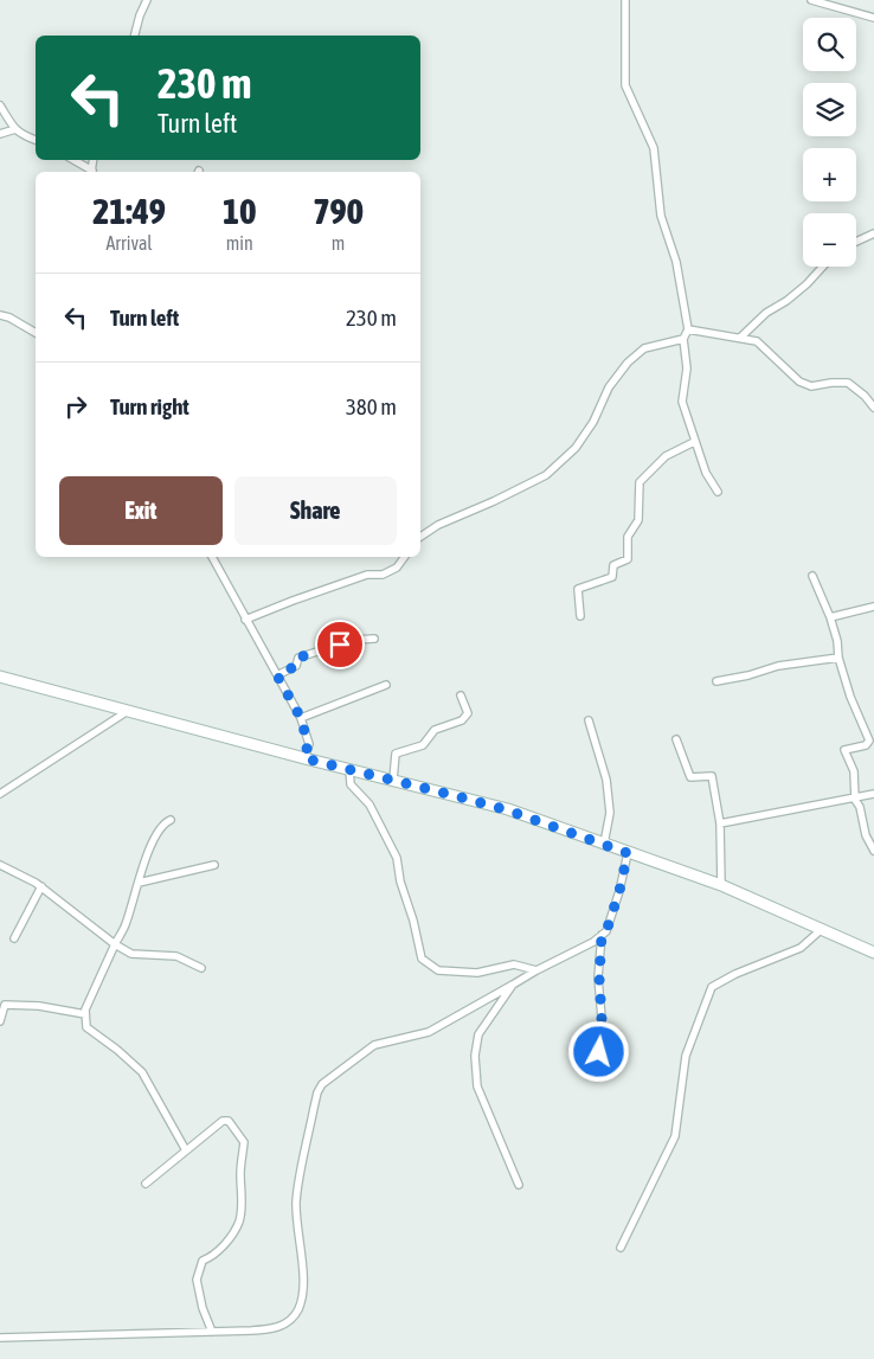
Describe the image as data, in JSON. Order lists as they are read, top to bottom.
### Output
{
  "page": {
    "map_buttons": ["+", "−"],
    "turn": ["230 m", "Turn left"],
    "eta": [
      "21:49",
      "Arrival",
      "10",
      "min",
      "790",
      "m"
    ],
    "list": [
      {
        "name": "Turn left",
        "value": "230 m"
      },
      {
        "name": "Turn right",
        "value": "380 m"
      }
    ],
    "buttons": ["Exit", "Share"]
  }
}
